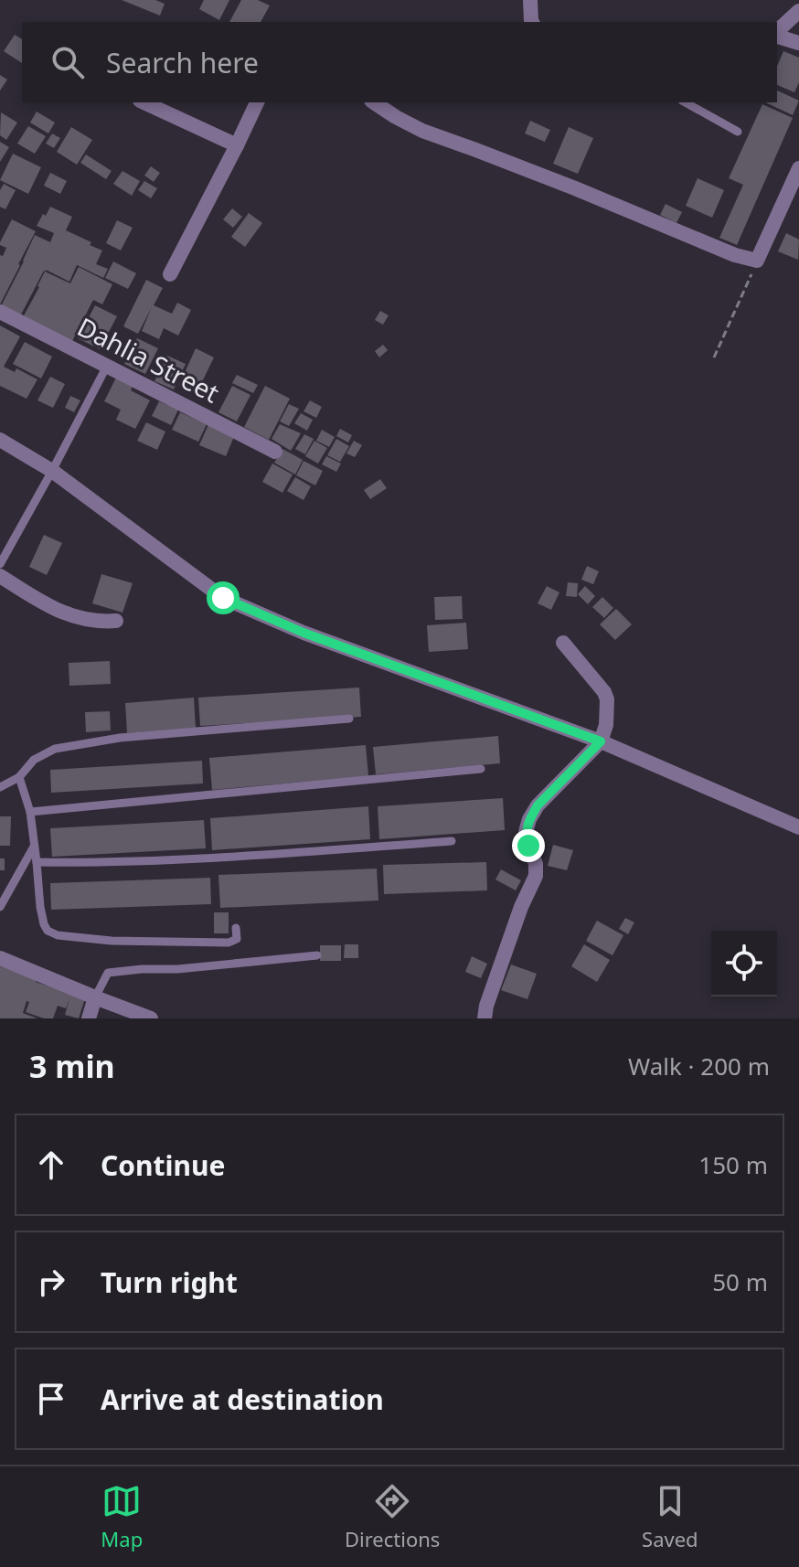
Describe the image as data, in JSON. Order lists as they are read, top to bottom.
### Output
{
  "streets": {
    "street": ["Dahlia Street"]
  },
  "page": {
    "search": "Search here",
    "heading": ["3 min", "Walk · 200 m"],
    "list": [
      ["Continue", "150 m"],
      ["Turn right", "50 m"],
      "Arrive at destination"
    ],
    "nav": ["Map", "Directions", "Saved"]
  }
}
